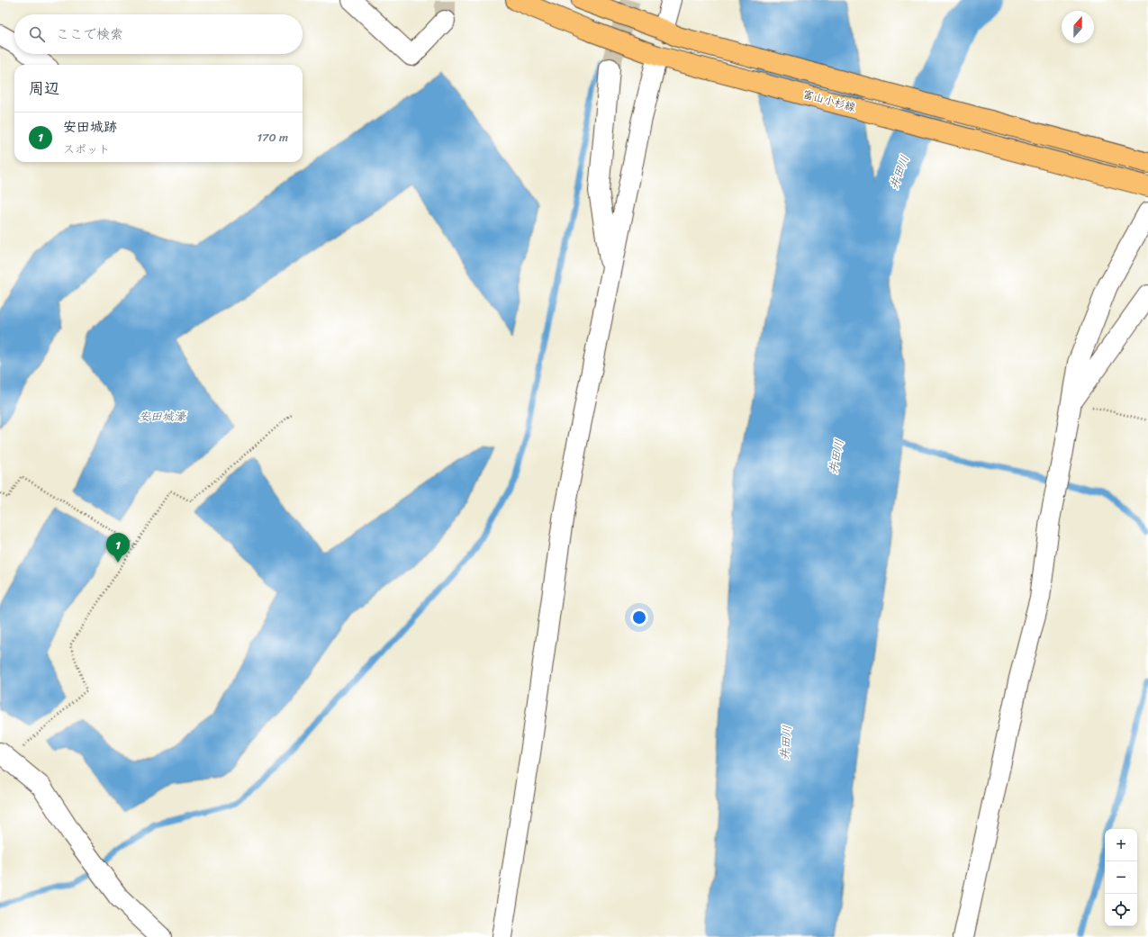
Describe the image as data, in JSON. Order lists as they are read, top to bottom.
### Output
{
  "streets": {
    "main road": ["富山小杉線"]
  },
  "water": ["井田川", "安田城濠"],
  "north": "top",
  "page": {
    "search": "ここで検索",
    "heading": "周辺",
    "list": [
      {
        "mark": "1",
        "name": "安田城跡",
        "note": "スポット",
        "value": "170 m"
      }
    ],
    "pins": "1",
    "map_buttons": ["+", "−"]
  }
}
